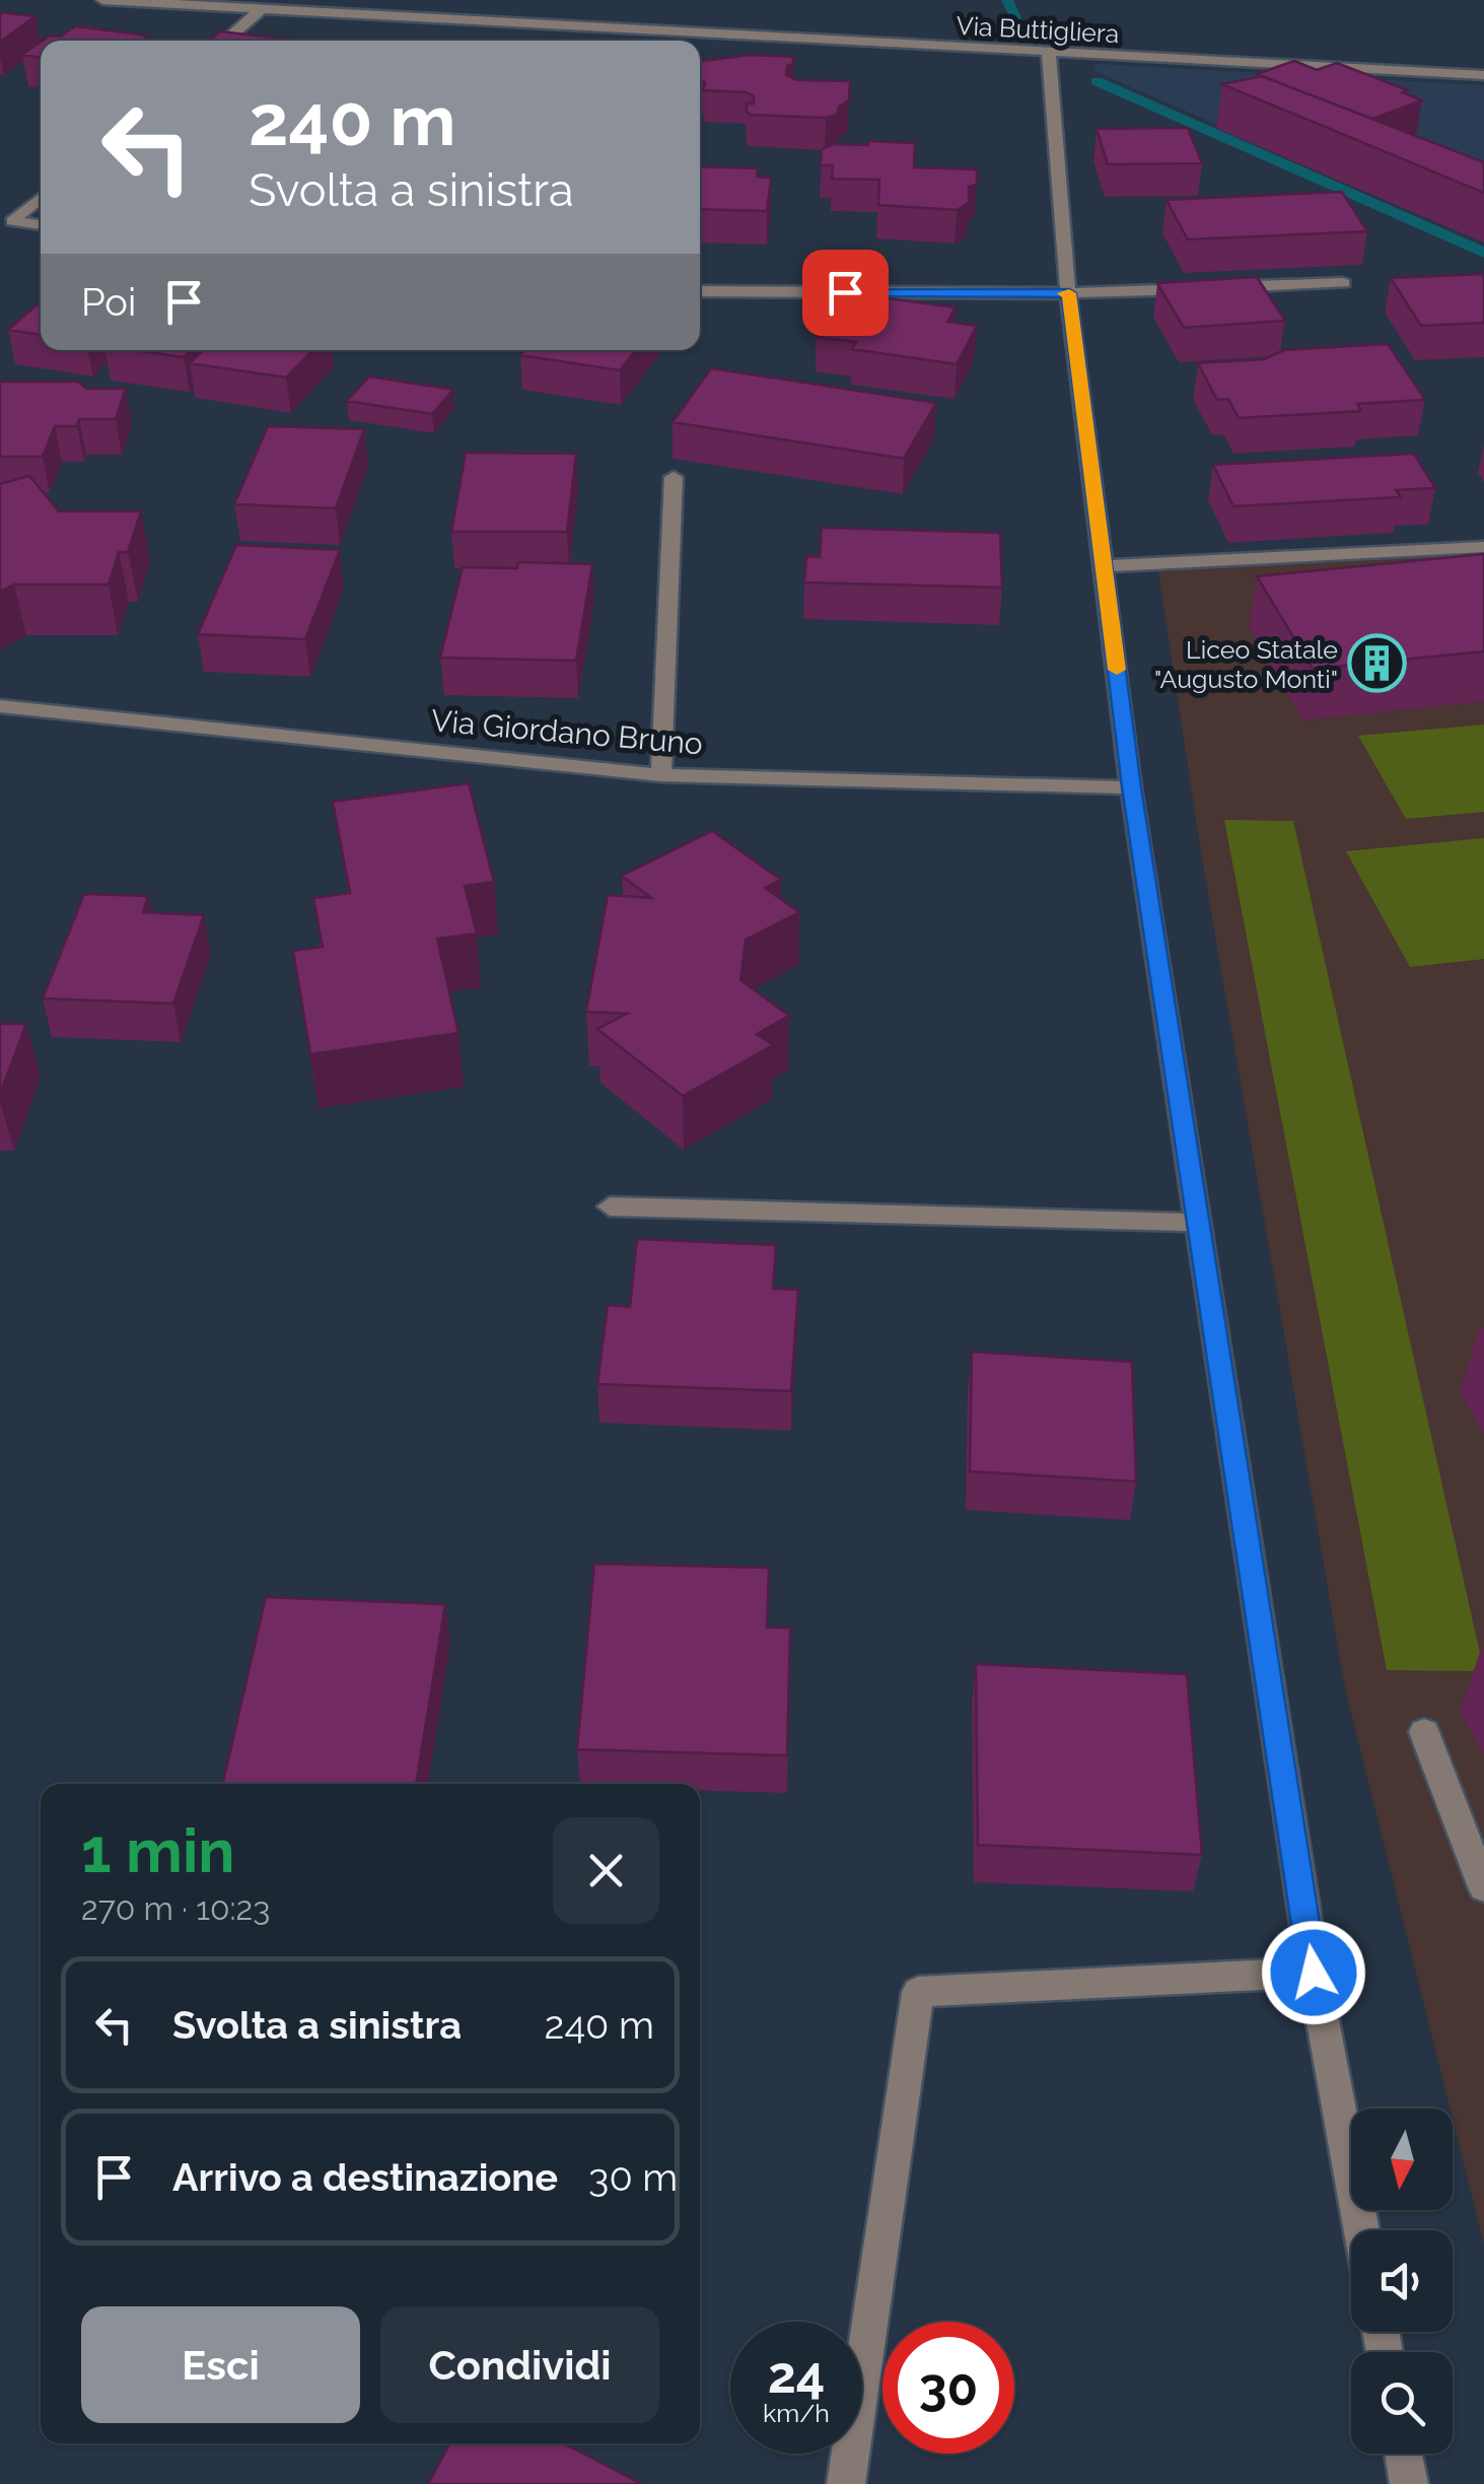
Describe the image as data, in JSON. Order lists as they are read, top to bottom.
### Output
{
  "streets": {
    "street": ["Via Buttigliera", "Via Giordano Bruno"]
  },
  "places": {
    "building": ["Liceo Statale \"Augusto Monti\""]
  },
  "north": "bottom",
  "page": {
    "turn": ["240 m", "Svolta a sinistra"],
    "then": "Poi",
    "heading": ["1 min", "270 m · 10:23"],
    "list": [
      {
        "name": "Svolta a sinistra",
        "value": "240 m"
      },
      {
        "name": "Arrivo a destinazione",
        "value": "30 m"
      }
    ],
    "buttons": ["Esci", "Condividi"],
    "speed": "24 km/h",
    "limit": "30"
  }
}
